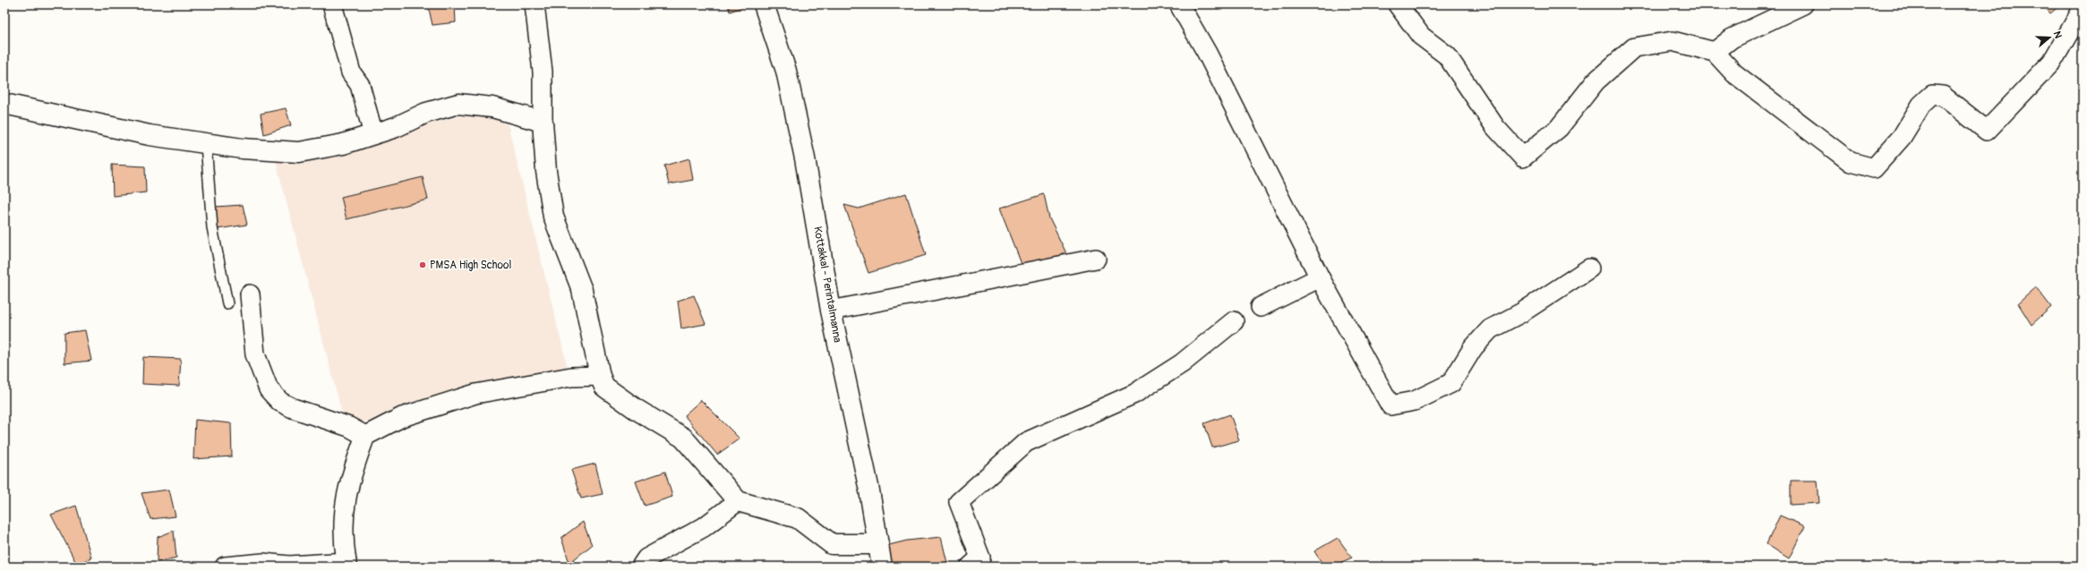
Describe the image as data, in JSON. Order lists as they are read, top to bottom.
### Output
{
  "streets": {
    "street": ["Kottakkal - Perintalmanna"]
  },
  "places": ["PMSA High School"],
  "north": "right"
}
